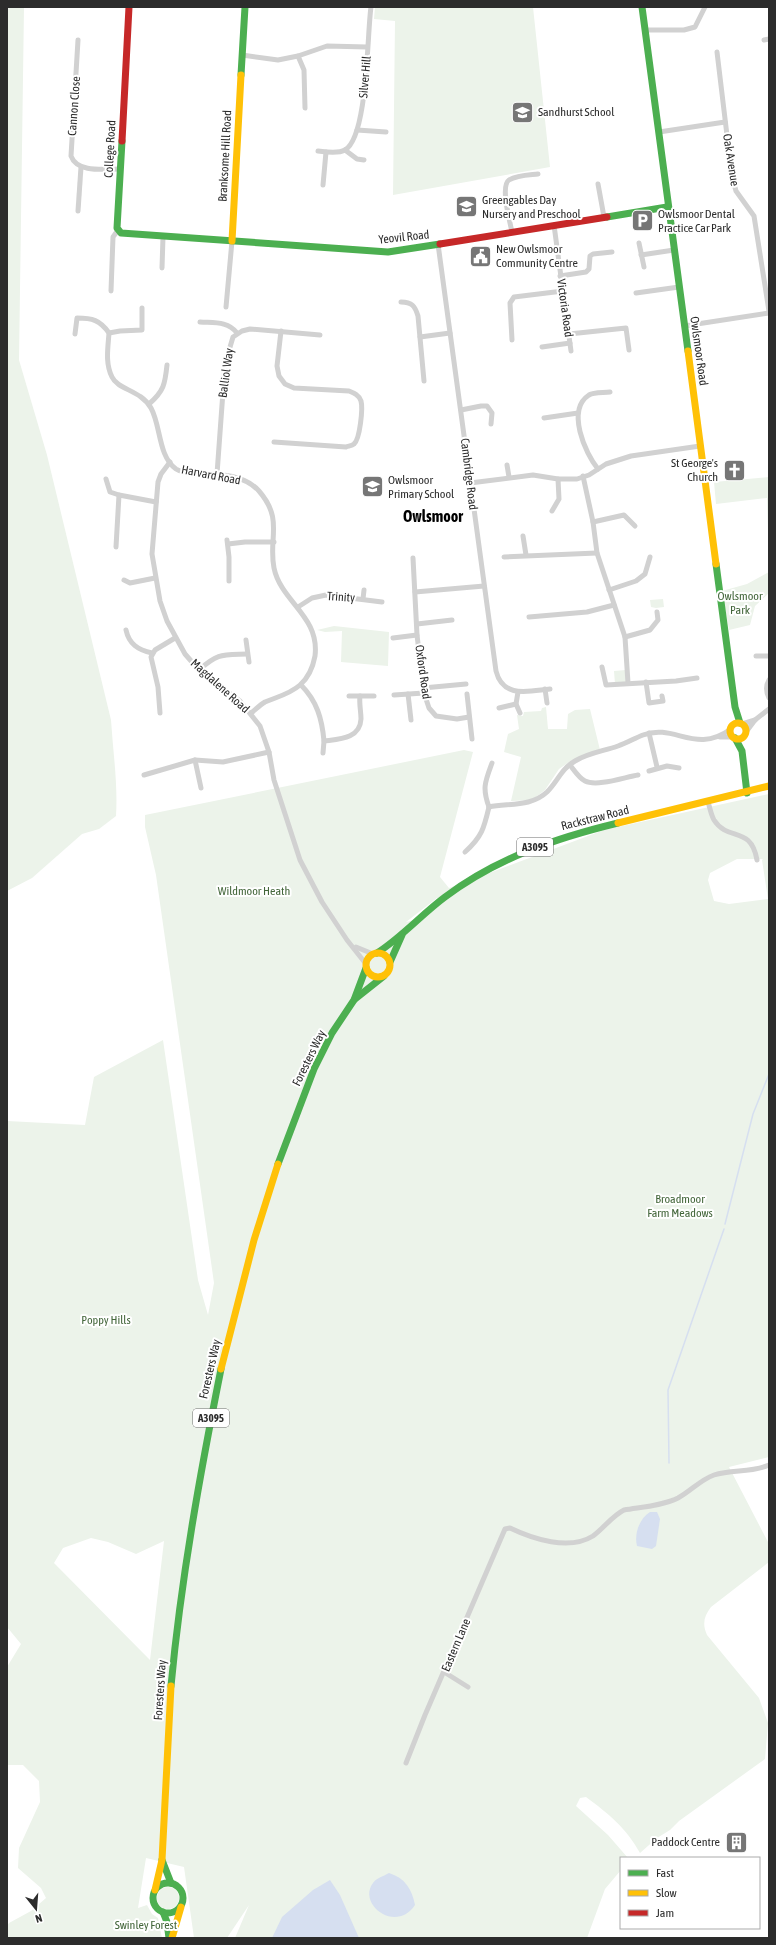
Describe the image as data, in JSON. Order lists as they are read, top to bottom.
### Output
{
  "streets": {
    "street": [
      "Silver Hill",
      "Cannon Close",
      "College Road",
      "Branksome Hill Road",
      "Oak Avenue",
      "Yeovil Road",
      "Victoria Road",
      "Owlsmoor Road",
      "Balliol Way",
      "Cambridge Road",
      "Harvard Road",
      "Trinity",
      "Oxford Road",
      "Magdalene Road",
      "Rackstraw Road",
      "A3095",
      "Foresters Way",
      "Eastern Lane"
    ]
  },
  "crossings": [
    ["Silver Hill", "Branksome Hill Road"],
    ["College Road", "Yeovil Road"],
    ["Branksome Hill Road", "Yeovil Road"],
    ["Oak Avenue", "Owlsmoor Road"],
    ["Yeovil Road", "Victoria Road"],
    ["Yeovil Road", "Owlsmoor Road"],
    ["Yeovil Road", "Cambridge Road"],
    ["Balliol Way", "Harvard Road"],
    ["Harvard Road", "Trinity"],
    ["Harvard Road", "Magdalene Road"],
    ["Magdalene Road", "Rackstraw Road"],
    ["Magdalene Road", "Foresters Way"],
    ["Rackstraw Road", "Foresters Way"]
  ],
  "districts": ["Owlsmoor"],
  "parks": [
    "Owlsmoor Park",
    "Wildmoor Heath",
    "Broadmoor Farm Meadows",
    "Poppy Hills",
    "Swinley Forest"
  ],
  "places": {
    "school or university": ["Sandhurst School", "Greengables Day Nursery and Preschool", "Owlsmoor Primary School"],
    "parking": ["Owlsmoor Dental Practice Car Park"],
    "public building": ["New Owlsmoor Community Centre"],
    "church": ["St George's Church"],
    "building": ["Paddock Centre"]
  },
  "legend": ["Fast", "Slow", "Jam"],
  "north": "bottom"
}
